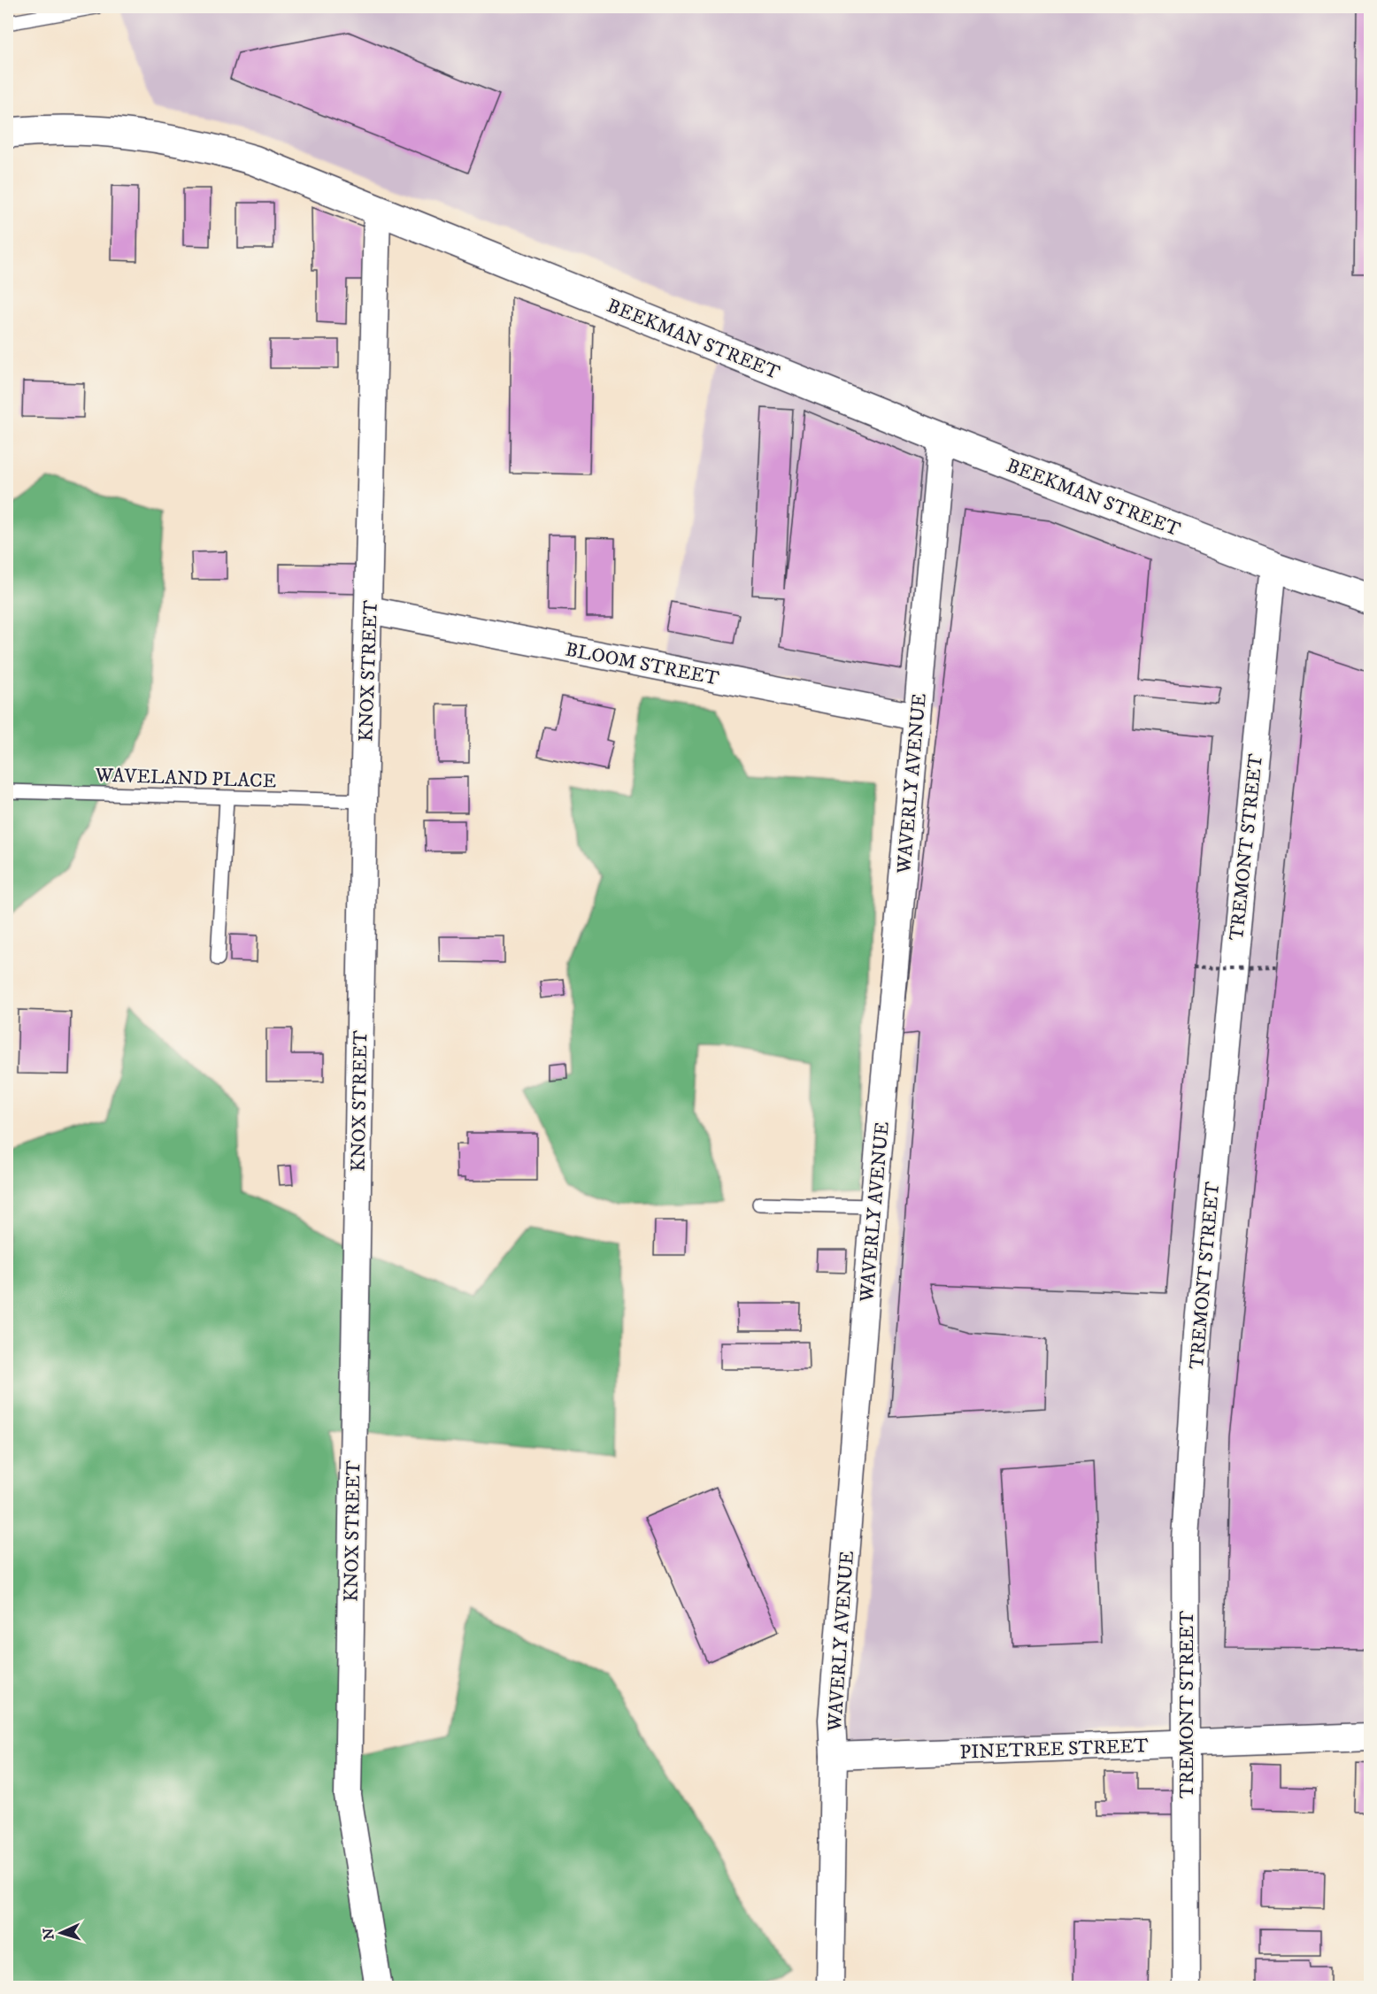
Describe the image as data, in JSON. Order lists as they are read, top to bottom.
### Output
{
  "streets": {
    "main road": ["BEEKMAN STREET"],
    "street": [
      "BLOOM STREET",
      "KNOX STREET",
      "WAVERLY AVENUE",
      "TREMONT STREET",
      "PINETREE STREET"
    ],
    "lane": ["WAVELAND PLACE"]
  },
  "crossings": [
    ["BEEKMAN STREET", "KNOX STREET"],
    ["BEEKMAN STREET", "WAVERLY AVENUE"],
    ["BEEKMAN STREET", "TREMONT STREET"],
    ["BLOOM STREET", "KNOX STREET"],
    ["BLOOM STREET", "WAVERLY AVENUE"],
    ["KNOX STREET", "WAVELAND PLACE"],
    ["WAVERLY AVENUE", "PINETREE STREET"],
    ["TREMONT STREET", "PINETREE STREET"]
  ],
  "north": "left"
}
